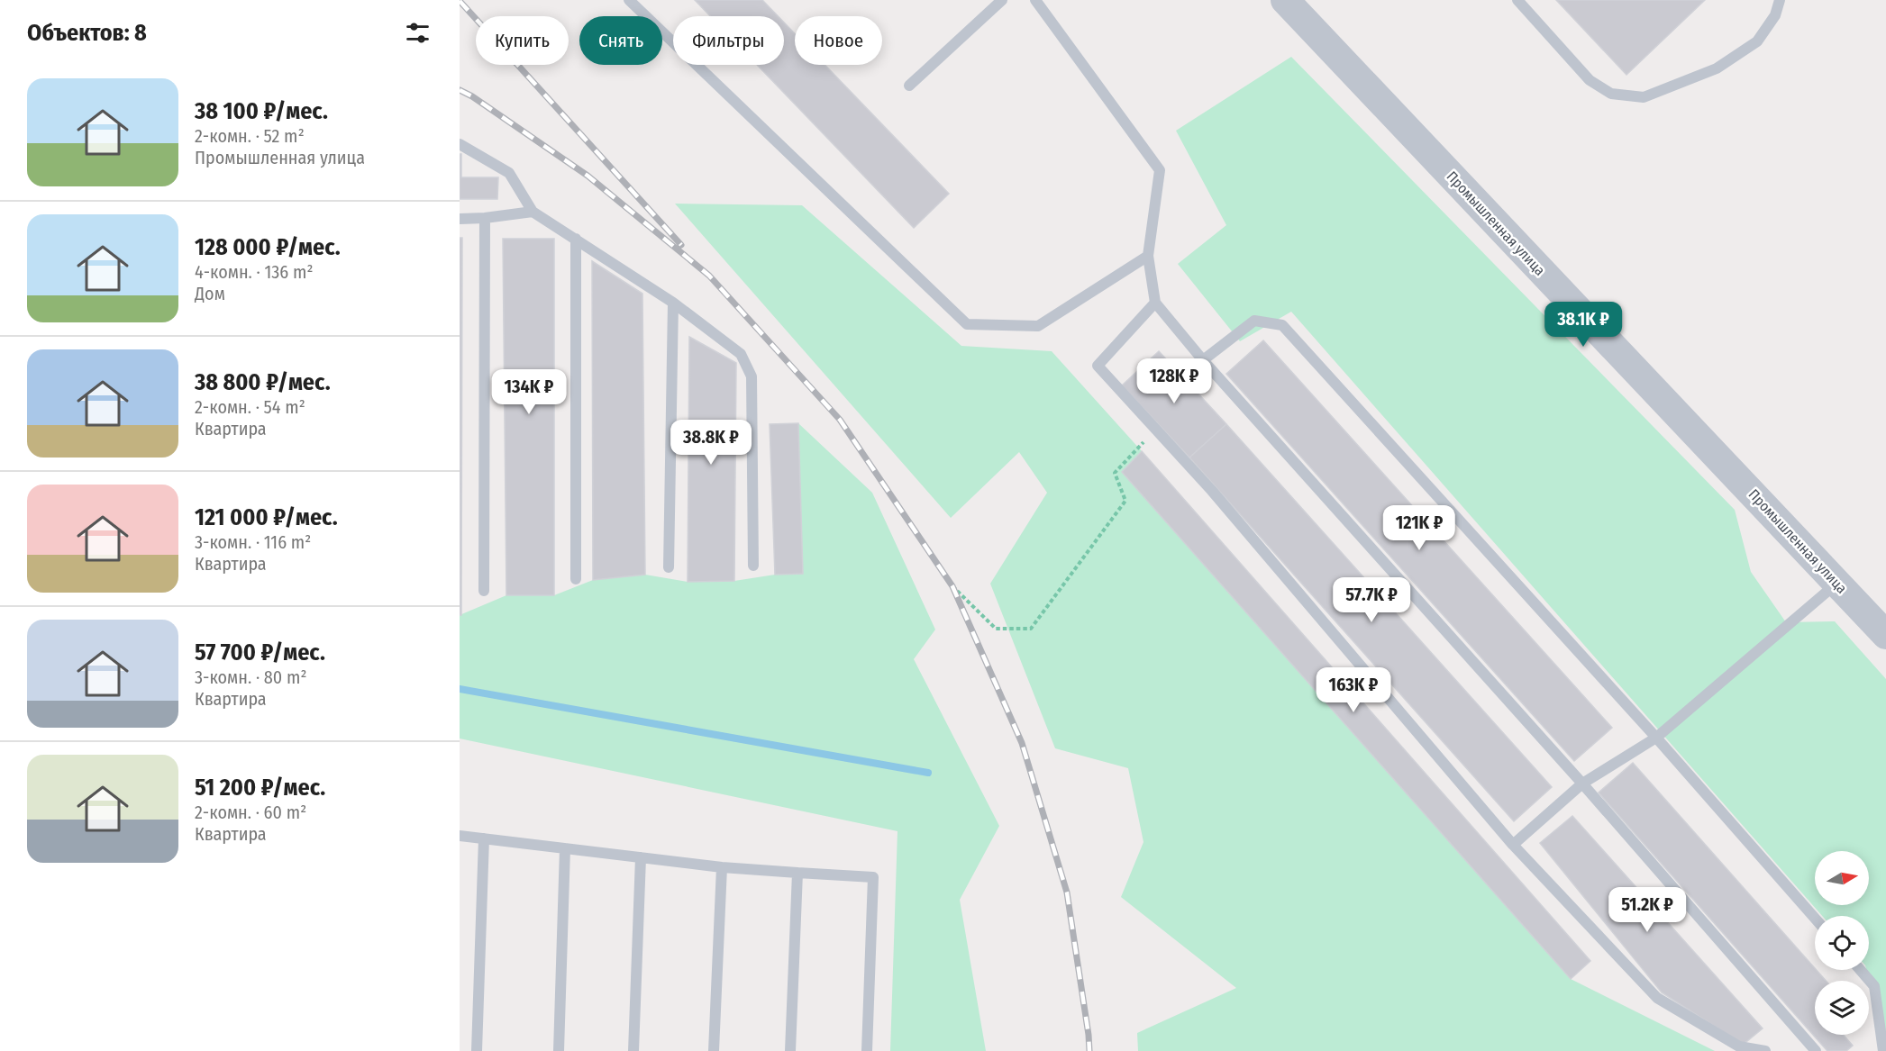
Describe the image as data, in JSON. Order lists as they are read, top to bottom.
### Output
{
  "streets": {
    "street": ["Промышленная улица"]
  },
  "north": "right",
  "page": {
    "heading": "Объектов: 8",
    "chip": [
      "Купить",
      "Снять",
      "Фильтры",
      "Новое"
    ],
    "list": [
      {
        "name": "38 100 ₽/мес.",
        "note": "2-комн. · 52 m² · Промышленная улица"
      },
      {
        "name": "128 000 ₽/мес.",
        "note": "4-комн. · 136 m² · Дом"
      },
      {
        "name": "38 800 ₽/мес.",
        "note": "2-комн. · 54 m² · Квартира"
      },
      {
        "name": "121 000 ₽/мес.",
        "note": "3-комн. · 116 m² · Квартира"
      },
      {
        "name": "57 700 ₽/мес.",
        "note": "3-комн. · 80 m² · Квартира"
      },
      {
        "name": "51 200 ₽/мес.",
        "note": "2-комн. · 60 m² · Квартира"
      }
    ],
    "price": [
      "38.1K ₽",
      "128K ₽",
      "134K ₽",
      "38.8K ₽",
      "121K ₽",
      "57.7K ₽",
      "163K ₽",
      "51.2K ₽"
    ]
  }
}
